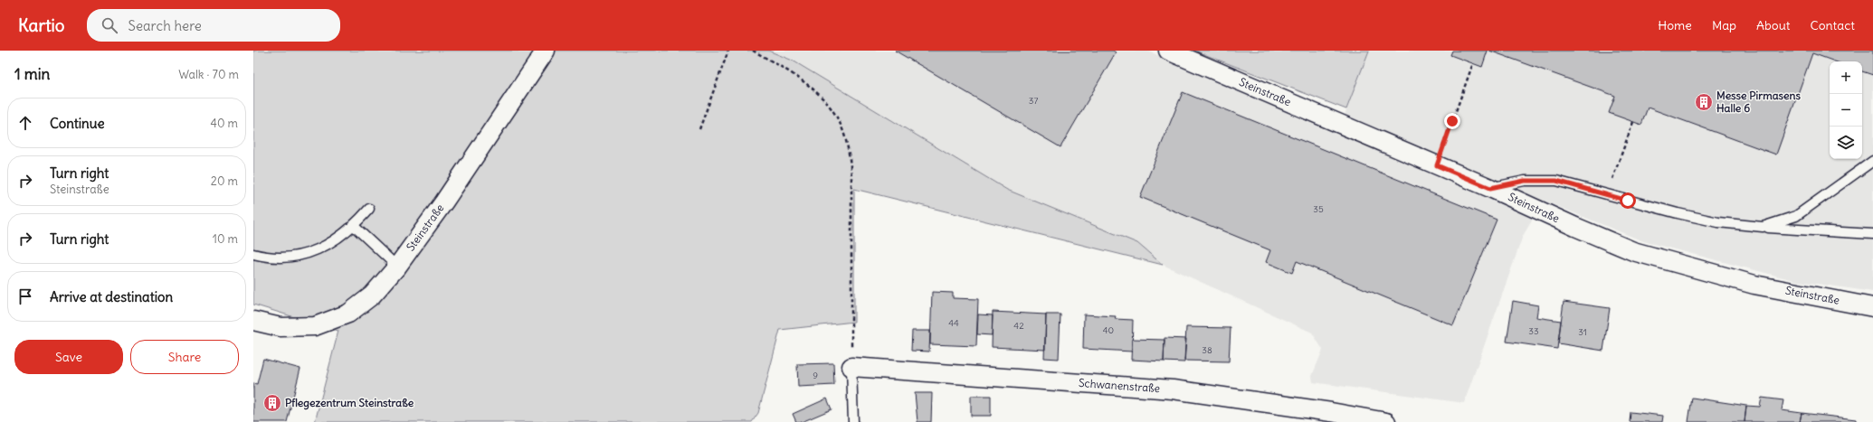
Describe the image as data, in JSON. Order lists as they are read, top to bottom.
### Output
{
  "streets": {
    "street": ["Steinstraße", "Schwanenstraße"]
  },
  "places": {
    "building": ["Messe Pirmasens Halle 6", "Pflegezentrum Steinstraße"]
  },
  "house_numbers": [
    "37",
    "35",
    "44",
    "42",
    "40",
    "33",
    "31",
    "38",
    "9"
  ],
  "page": {
    "header": "Kartio",
    "search": "Search here",
    "nav": [
      "Home",
      "Map",
      "About",
      "Contact"
    ],
    "heading": ["1 min", "Walk · 70 m"],
    "map_buttons": ["+", "−"],
    "list": [
      ["Continue", "40 m"],
      ["Turn right", "Steinstraße", "20 m"],
      ["Turn right", "10 m"],
      "Arrive at destination"
    ],
    "buttons": ["Save", "Share"]
  }
}
